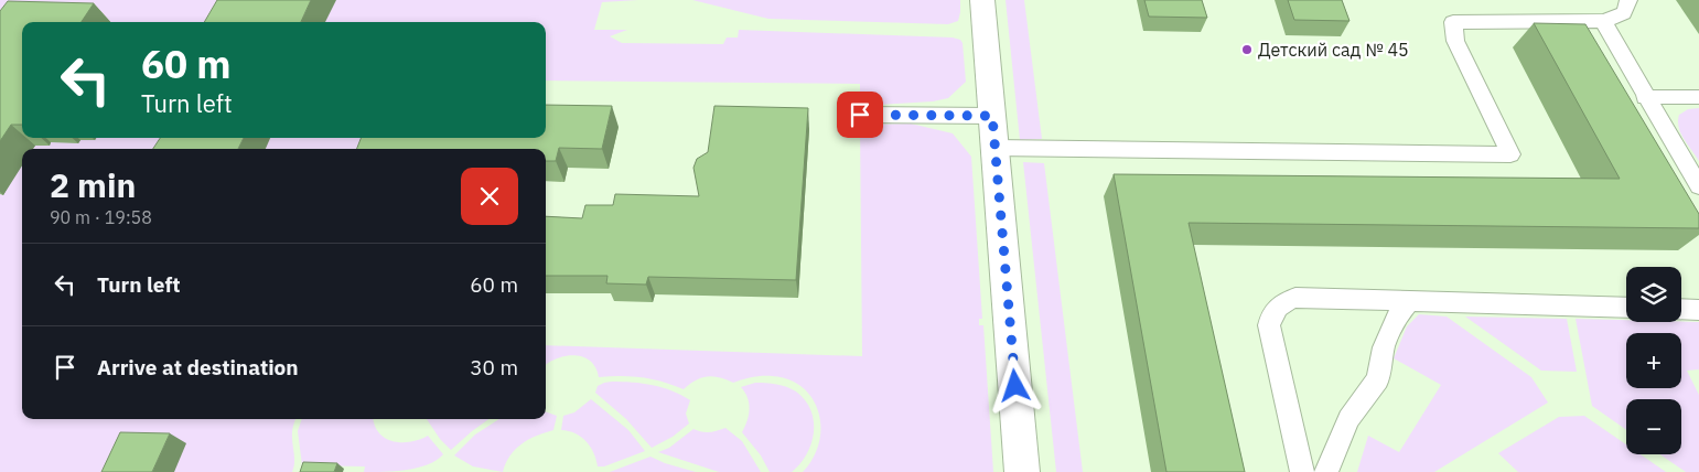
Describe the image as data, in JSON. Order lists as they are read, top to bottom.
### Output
{
  "places": ["Детский сад № 45"],
  "page": {
    "turn": ["60 m", "Turn left"],
    "heading": ["2 min", "90 m · 19:58"],
    "list": [
      {
        "name": "Turn left",
        "value": "60 m"
      },
      {
        "name": "Arrive at destination",
        "value": "30 m"
      }
    ],
    "map_buttons": ["+", "−"]
  }
}
